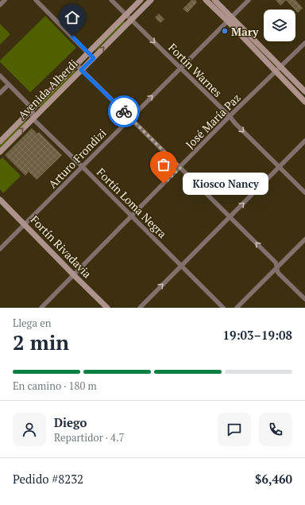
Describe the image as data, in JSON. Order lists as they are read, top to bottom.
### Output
{
  "streets": {
    "main road": ["Avenida Alberdi", "Fortín Rivadavia"],
    "street": [
      "Fortín Warnes",
      "José María Paz",
      "Arturo Frondizi",
      "Fortín Loma Negra"
    ]
  },
  "crossings": [
    ["Fortín Warnes", "Avenida Alberdi"],
    ["Fortín Warnes", "José María Paz"],
    ["Fortín Warnes", "Arturo Frondizi"],
    ["Avenida Alberdi", "Fortín Loma Negra"],
    ["José María Paz", "Fortín Loma Negra"],
    ["José María Paz", "Fortín Rivadavia"],
    ["Arturo Frondizi", "Fortín Loma Negra"],
    ["Arturo Frondizi", "Fortín Rivadavia"]
  ],
  "one_way": ["Fortín Warnes"],
  "places": ["Mary", "Kiosco Nancy"],
  "page": {
    "bubble": "Kiosco Nancy",
    "heading": ["2 min", "Llega en", "19:03–19:08"],
    "panel": [
      "Diego",
      "Repartidor · 4.7",
      "Pedido #8232",
      "$6,460"
    ],
    "bar": "En camino · 180 m"
  }
}
